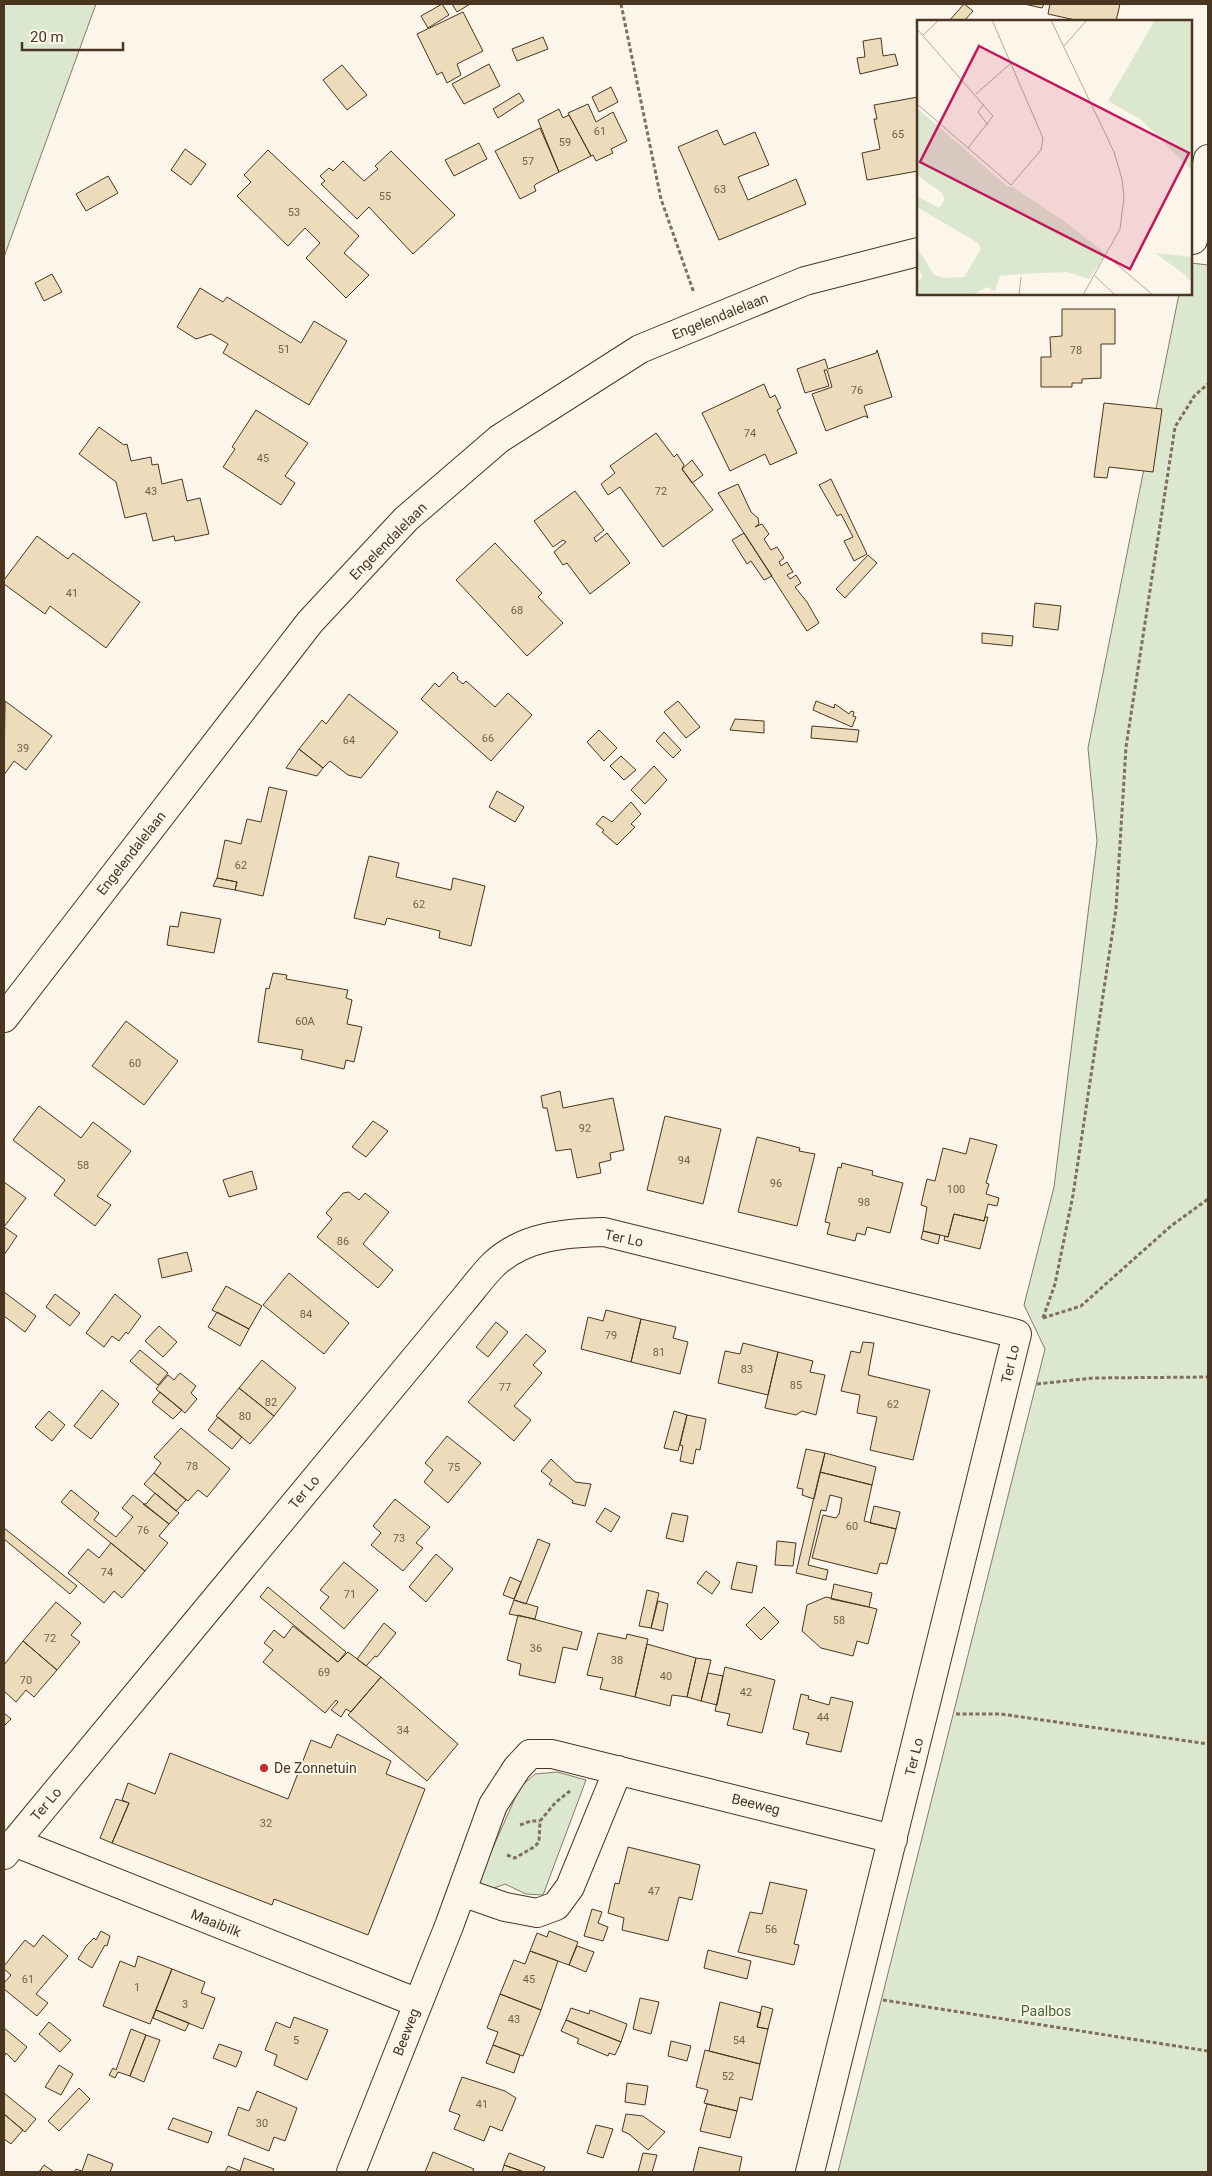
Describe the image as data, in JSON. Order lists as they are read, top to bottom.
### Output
{
  "streets": {
    "street": [
      "Engelendalelaan",
      "Ter Lo",
      "Beeweg",
      "Maaibilk"
    ]
  },
  "crossings": [
    ["Ter Lo", "Beeweg"],
    ["Ter Lo", "Maaibilk"],
    ["Beeweg", "Maaibilk"]
  ],
  "parks": ["Paalbos"],
  "places": ["De Zonnetuin"],
  "house_numbers": [
    "61",
    "65",
    "59",
    "57",
    "63",
    "55",
    "53",
    "51",
    "78",
    "76",
    "74",
    "45",
    "43",
    "72",
    "41",
    "68",
    "66",
    "64",
    "39",
    "62",
    "62",
    "60A",
    "60",
    "92",
    "94",
    "58",
    "96",
    "100",
    "98",
    "86",
    "84",
    "79",
    "81",
    "83",
    "85",
    "77",
    "82",
    "62",
    "80",
    "78",
    "75",
    "60",
    "76",
    "73",
    "74",
    "71",
    "58",
    "72",
    "36",
    "38",
    "69",
    "40",
    "70",
    "42",
    "44",
    "34",
    "32",
    "47",
    "56",
    "61",
    "45",
    "1",
    "3",
    "43",
    "5",
    "54",
    "52",
    "41",
    "30"
  ],
  "scale_bar": "20 m"
}
